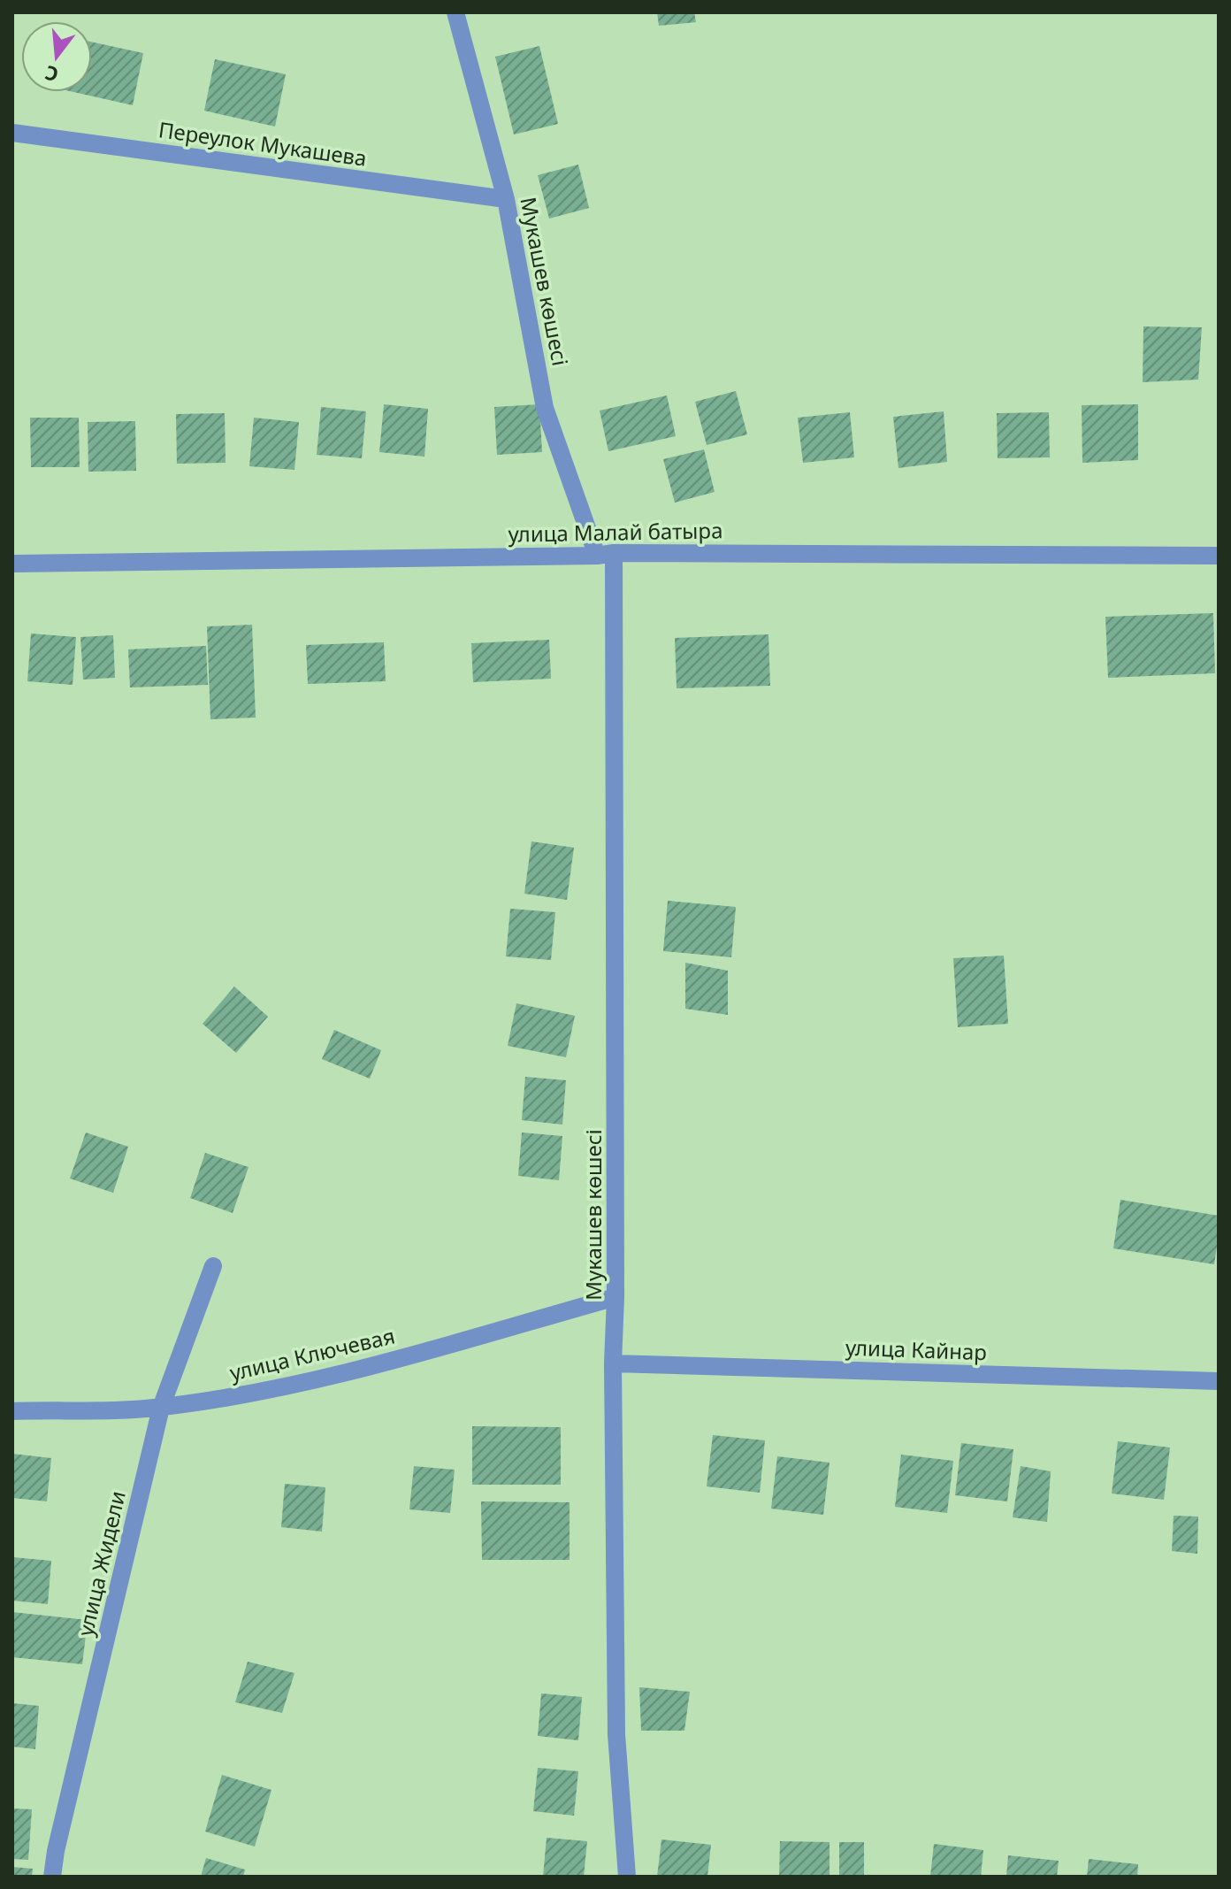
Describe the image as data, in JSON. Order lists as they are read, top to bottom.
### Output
{
  "streets": {
    "street": [
      "Переулок Мукашева",
      "Мукашев көшесі",
      "улица Малай батыра",
      "улица Кайнар",
      "улица Ключевая",
      "улица Жидели"
    ]
  },
  "crossings": [
    ["Переулок Мукашева", "Мукашев көшесі"],
    ["Мукашев көшесі", "улица Малай батыра"],
    ["Мукашев көшесі", "улица Кайнар"],
    ["Мукашев көшесі", "улица Ключевая"],
    ["улица Ключевая", "улица Жидели"]
  ],
  "north": "bottom"
}
